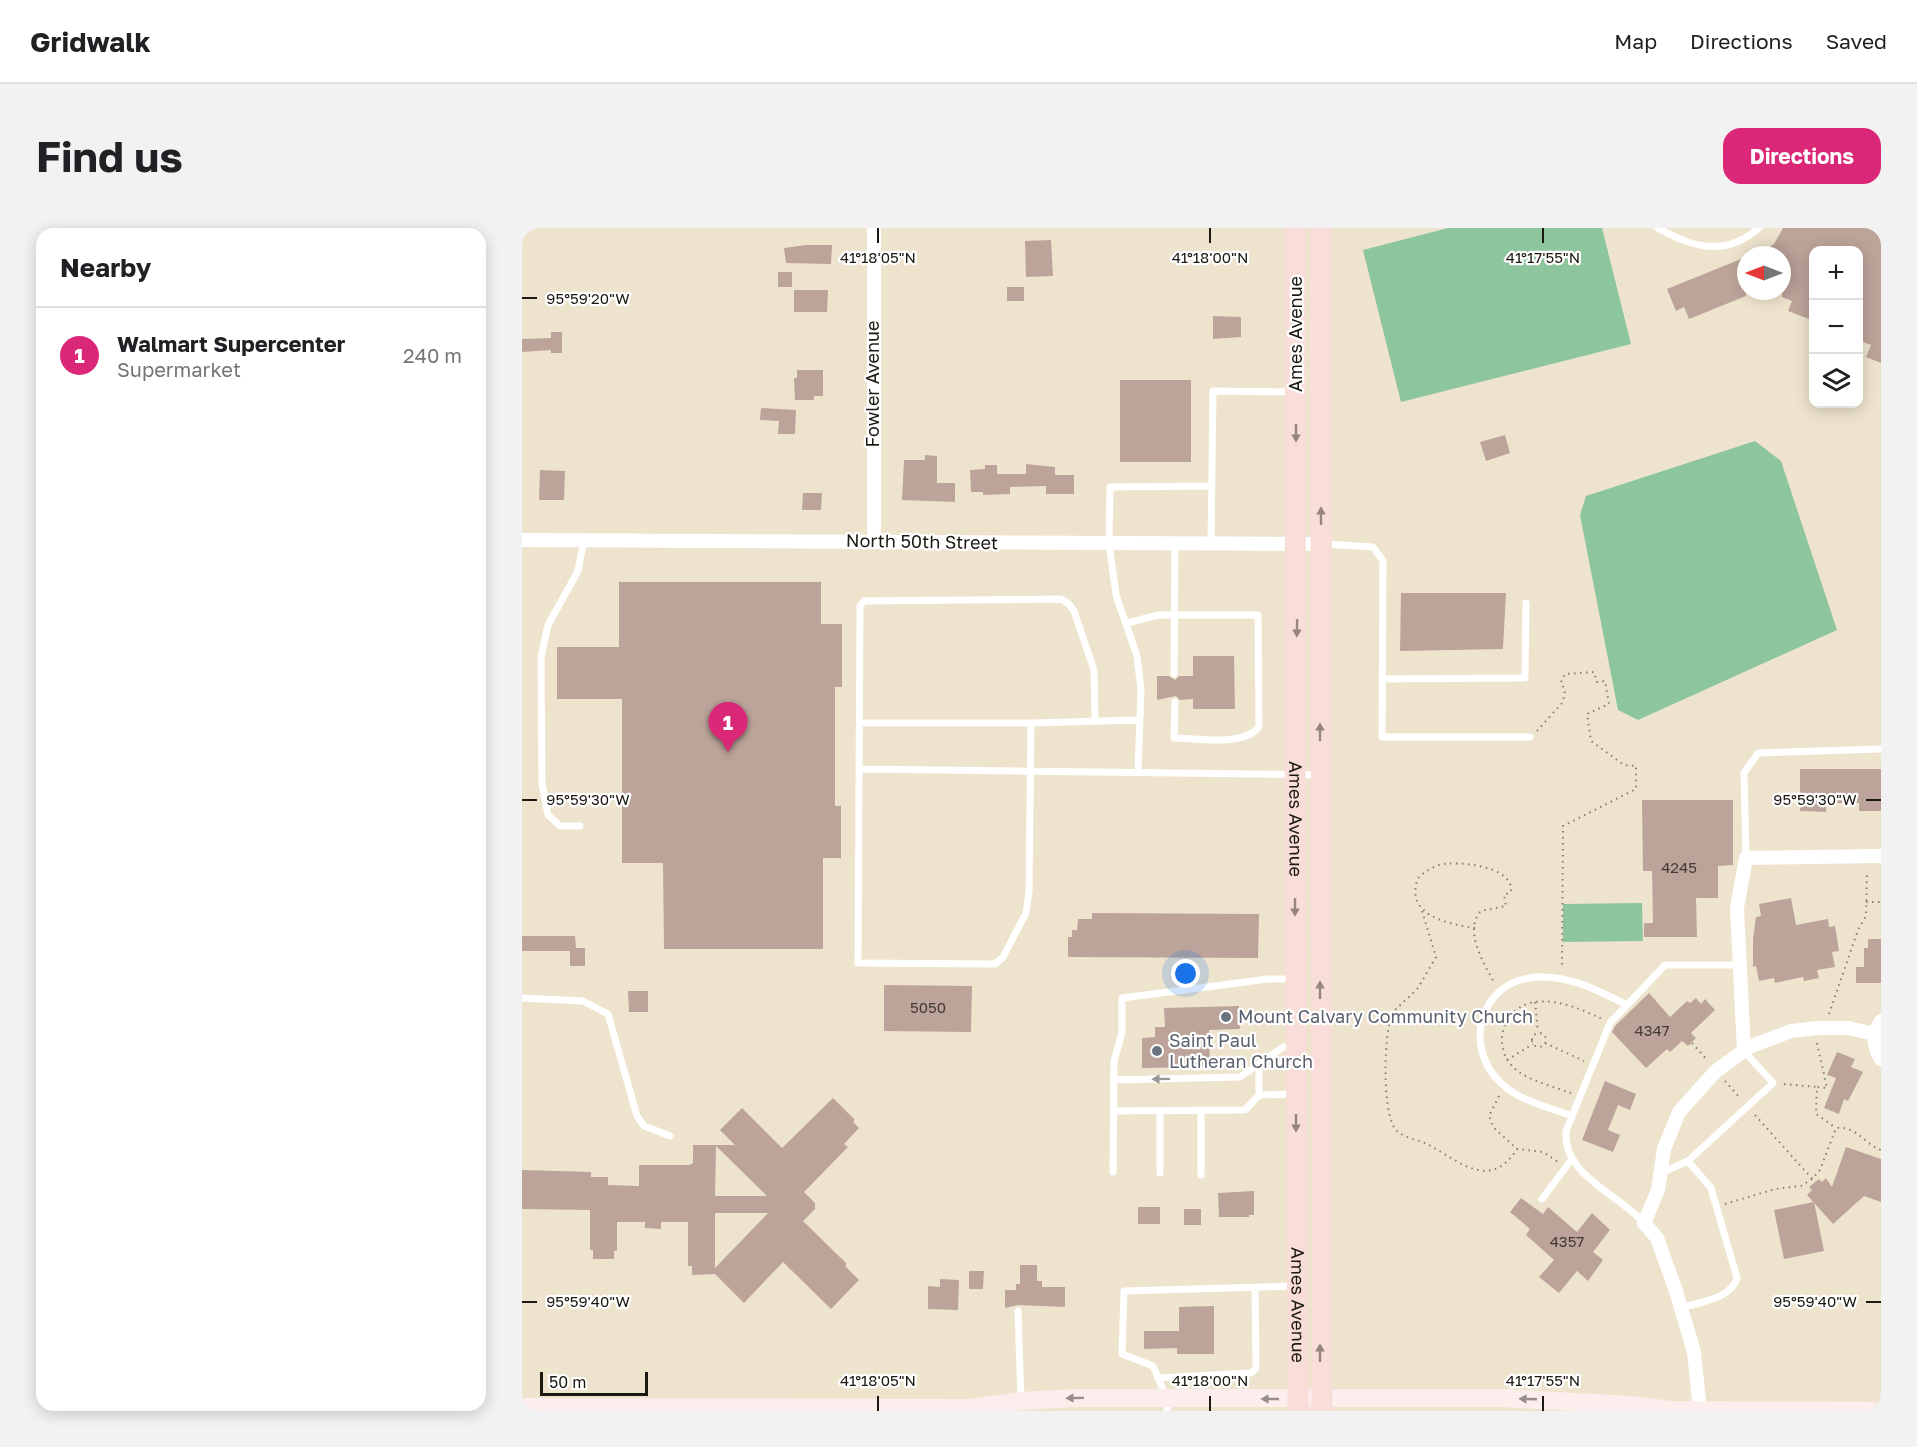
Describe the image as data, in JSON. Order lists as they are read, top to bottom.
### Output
{
  "streets": {
    "main road": ["Ames Avenue"],
    "street": ["Fowler Avenue", "North 50th Street"]
  },
  "crossings": [
    ["Ames Avenue", "North 50th Street"],
    ["Fowler Avenue", "North 50th Street"]
  ],
  "places": ["Mount Calvary Community Church", "Saint Paul Lutheran Church"],
  "house_numbers": [
    "4245",
    "5050",
    "4347",
    "4357"
  ],
  "scale_bar": "50 m",
  "north": "left",
  "page": {
    "header": "Gridwalk",
    "nav": ["Map", "Directions", "Saved"],
    "buttons": "Directions",
    "title": "Find us",
    "heading": "Nearby",
    "map_buttons": ["+", "−"],
    "list": [
      {
        "mark": "1",
        "name": "Walmart Supercenter",
        "note": "Supermarket",
        "value": "240 m"
      }
    ],
    "pins": "1",
    "scale": "50 m"
  },
  "coordinates": [
    "41°18'05\"N",
    "41°18'00\"N",
    "41°17'55\"N",
    "95°59'20\"W",
    "95°59'30\"W",
    "95°59'40\"W"
  ]
}
